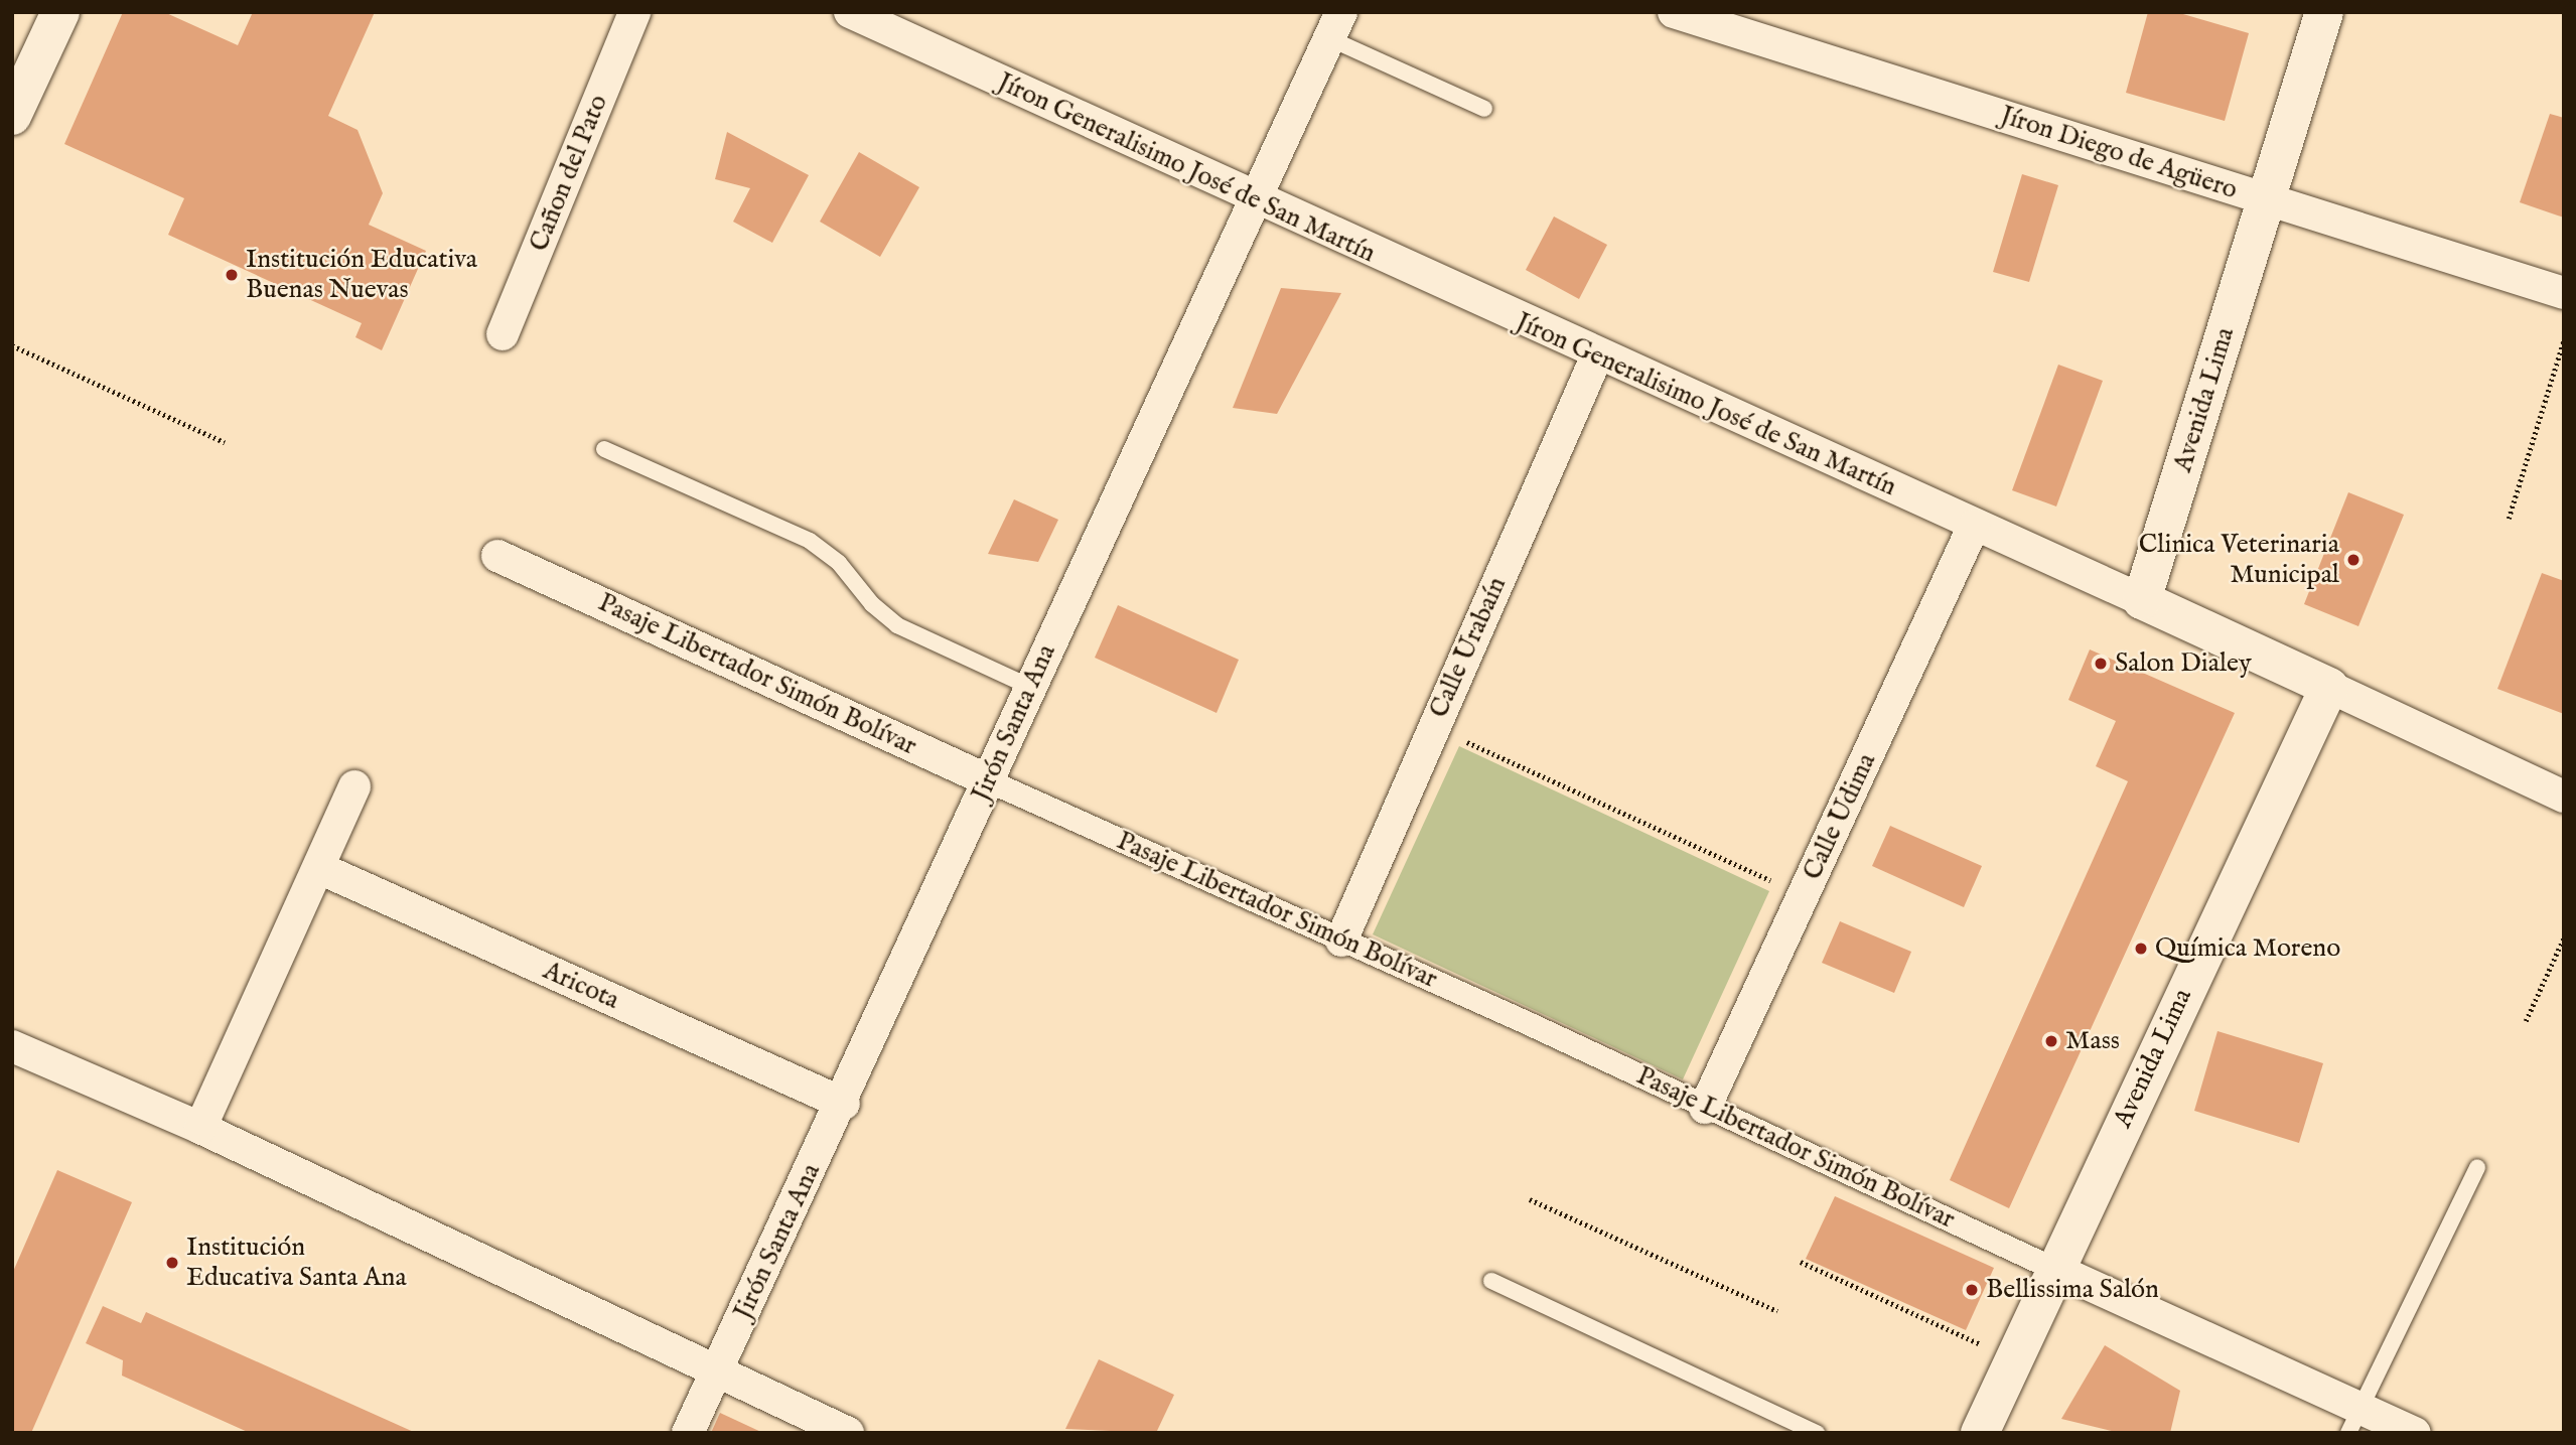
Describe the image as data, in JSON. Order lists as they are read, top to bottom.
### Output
{
  "streets": {
    "street": [
      "Jíron Diego de Agüero",
      "Jíron Generalisimo José de San Martín",
      "Cañon del Pato",
      "Avenida Lima",
      "Calle Urabaín",
      "Pasaje Libertador Simón Bolívar",
      "Jirón Santa Ana",
      "Calle Udima",
      "Aricota"
    ]
  },
  "crossings": [
    ["Jíron Diego de Agüero", "Avenida Lima"],
    ["Jíron Generalisimo José de San Martín", "Avenida Lima"],
    ["Jíron Generalisimo José de San Martín", "Calle Urabaín"],
    ["Jíron Generalisimo José de San Martín", "Jirón Santa Ana"],
    ["Jíron Generalisimo José de San Martín", "Calle Udima"],
    ["Avenida Lima", "Pasaje Libertador Simón Bolívar"],
    ["Calle Urabaín", "Pasaje Libertador Simón Bolívar"],
    ["Pasaje Libertador Simón Bolívar", "Jirón Santa Ana"],
    ["Pasaje Libertador Simón Bolívar", "Calle Udima"],
    ["Jirón Santa Ana", "Aricota"]
  ],
  "places": [
    "Institución Educativa Buenas Nuevas",
    "Clinica Veterinaria Municipal",
    "Salon Dialey",
    "Química Moreno",
    "Mass",
    "Institución Educativa Santa Ana",
    "Bellissima Salón"
  ]
}
